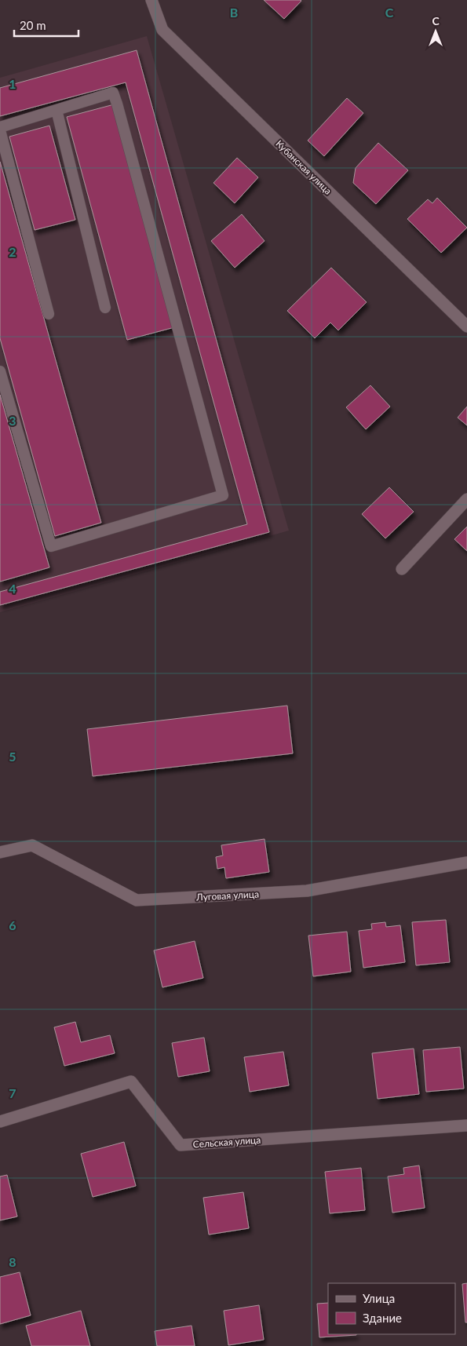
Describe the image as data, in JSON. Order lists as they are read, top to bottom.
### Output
{
  "streets": {
    "street": ["Кубанская улица", "Луговая улица", "Сельская улица"]
  },
  "legend": ["Улица", "Здание"],
  "scale_bar": "20 m",
  "north": "top",
  "grid": {
    "columns": ["B", "C"],
    "rows": [
      "1",
      "2",
      "3",
      "4",
      "5",
      "6",
      "7",
      "8"
    ]
  }
}
